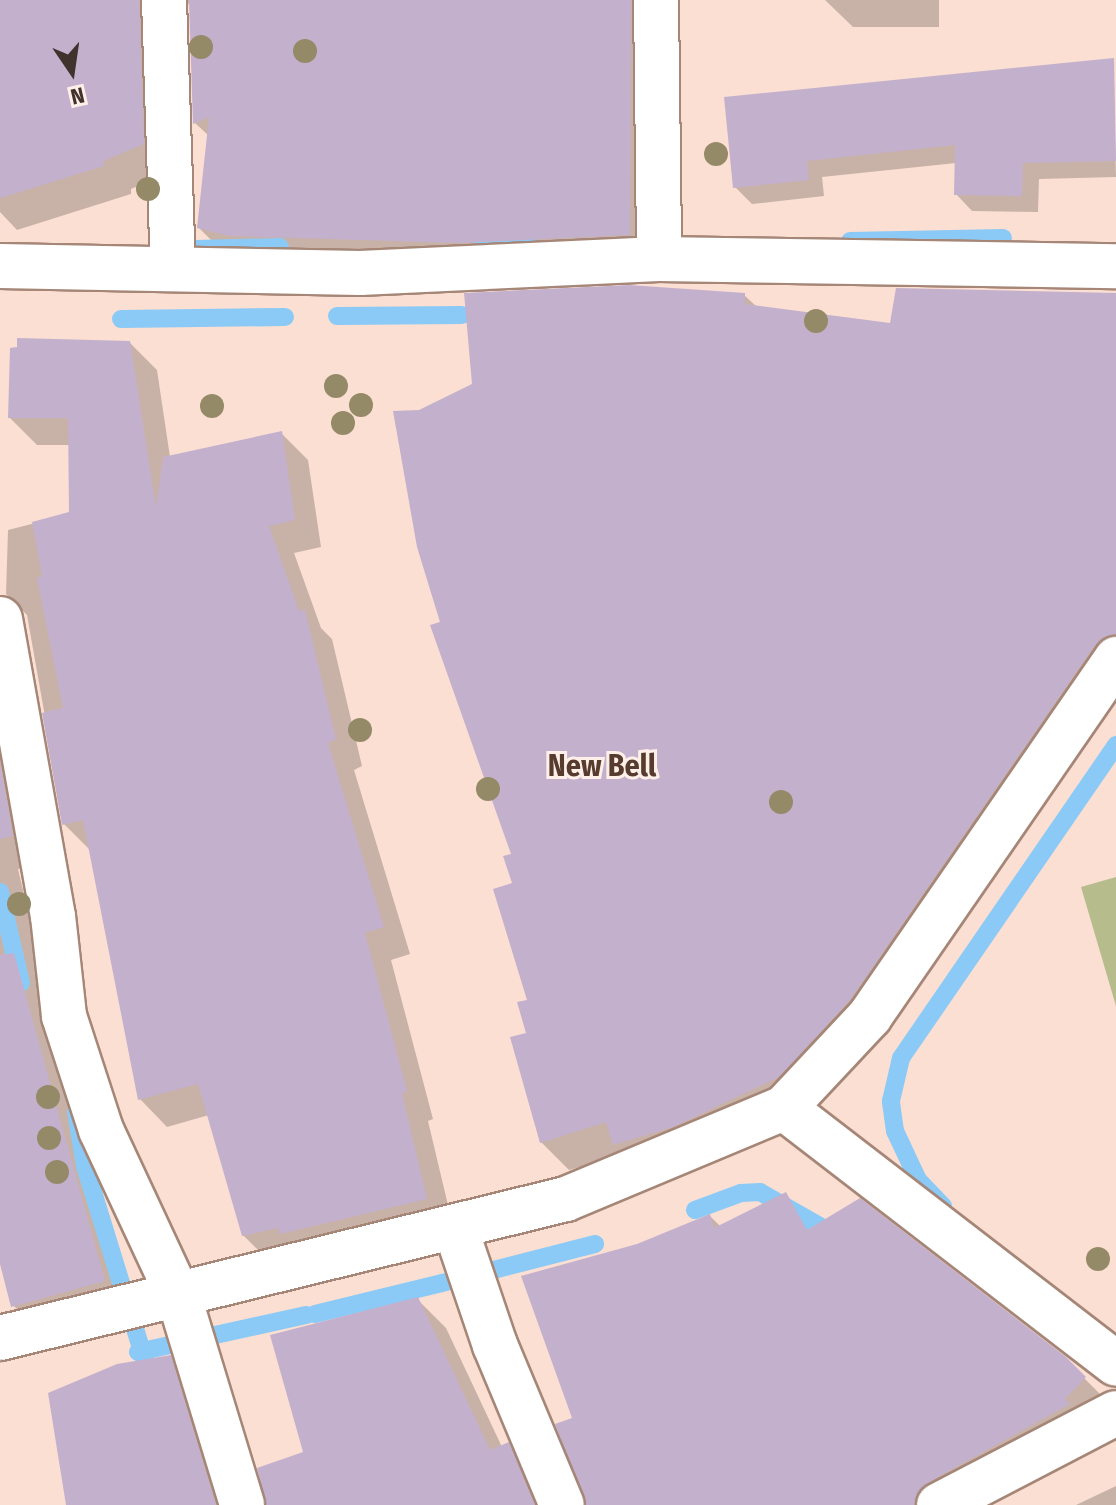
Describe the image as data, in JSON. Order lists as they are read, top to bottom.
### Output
{
  "districts": ["New Bell"],
  "north": "bottom"
}
